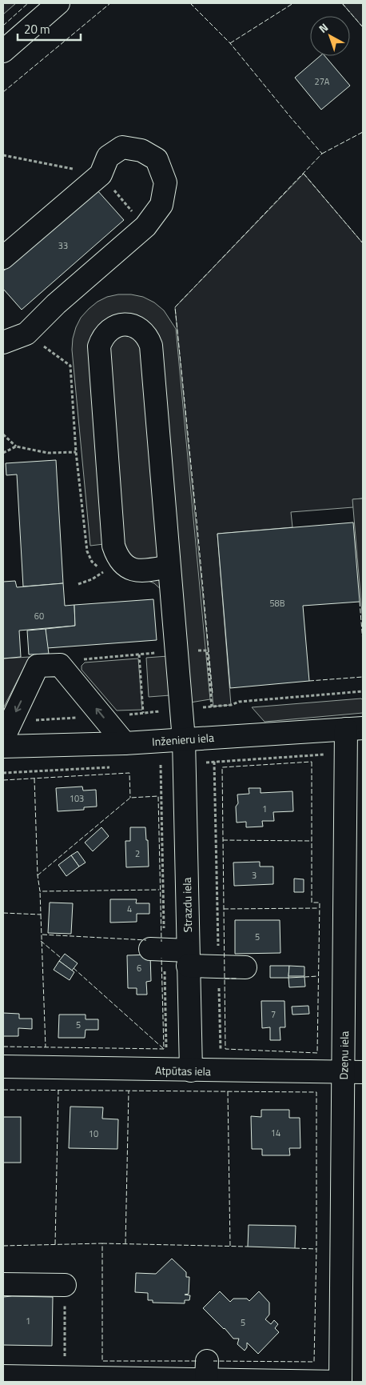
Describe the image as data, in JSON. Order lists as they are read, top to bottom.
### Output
{
  "streets": {
    "street": [
      "Inženieru iela",
      "Strazdu iela",
      "Dzeņu iela",
      "Atpūtas iela"
    ]
  },
  "crossings": [
    ["Inženieru iela", "Strazdu iela"],
    ["Inženieru iela", "Dzeņu iela"],
    ["Strazdu iela", "Atpūtas iela"],
    ["Dzeņu iela", "Atpūtas iela"]
  ],
  "house_numbers": [
    "27A",
    "33",
    "58B",
    "60",
    "103",
    "1",
    "2",
    "3",
    "4",
    "5",
    "6",
    "7",
    "5",
    "14",
    "10",
    "1",
    "5"
  ],
  "scale_bar": "20 m",
  "north": "top left"
}
